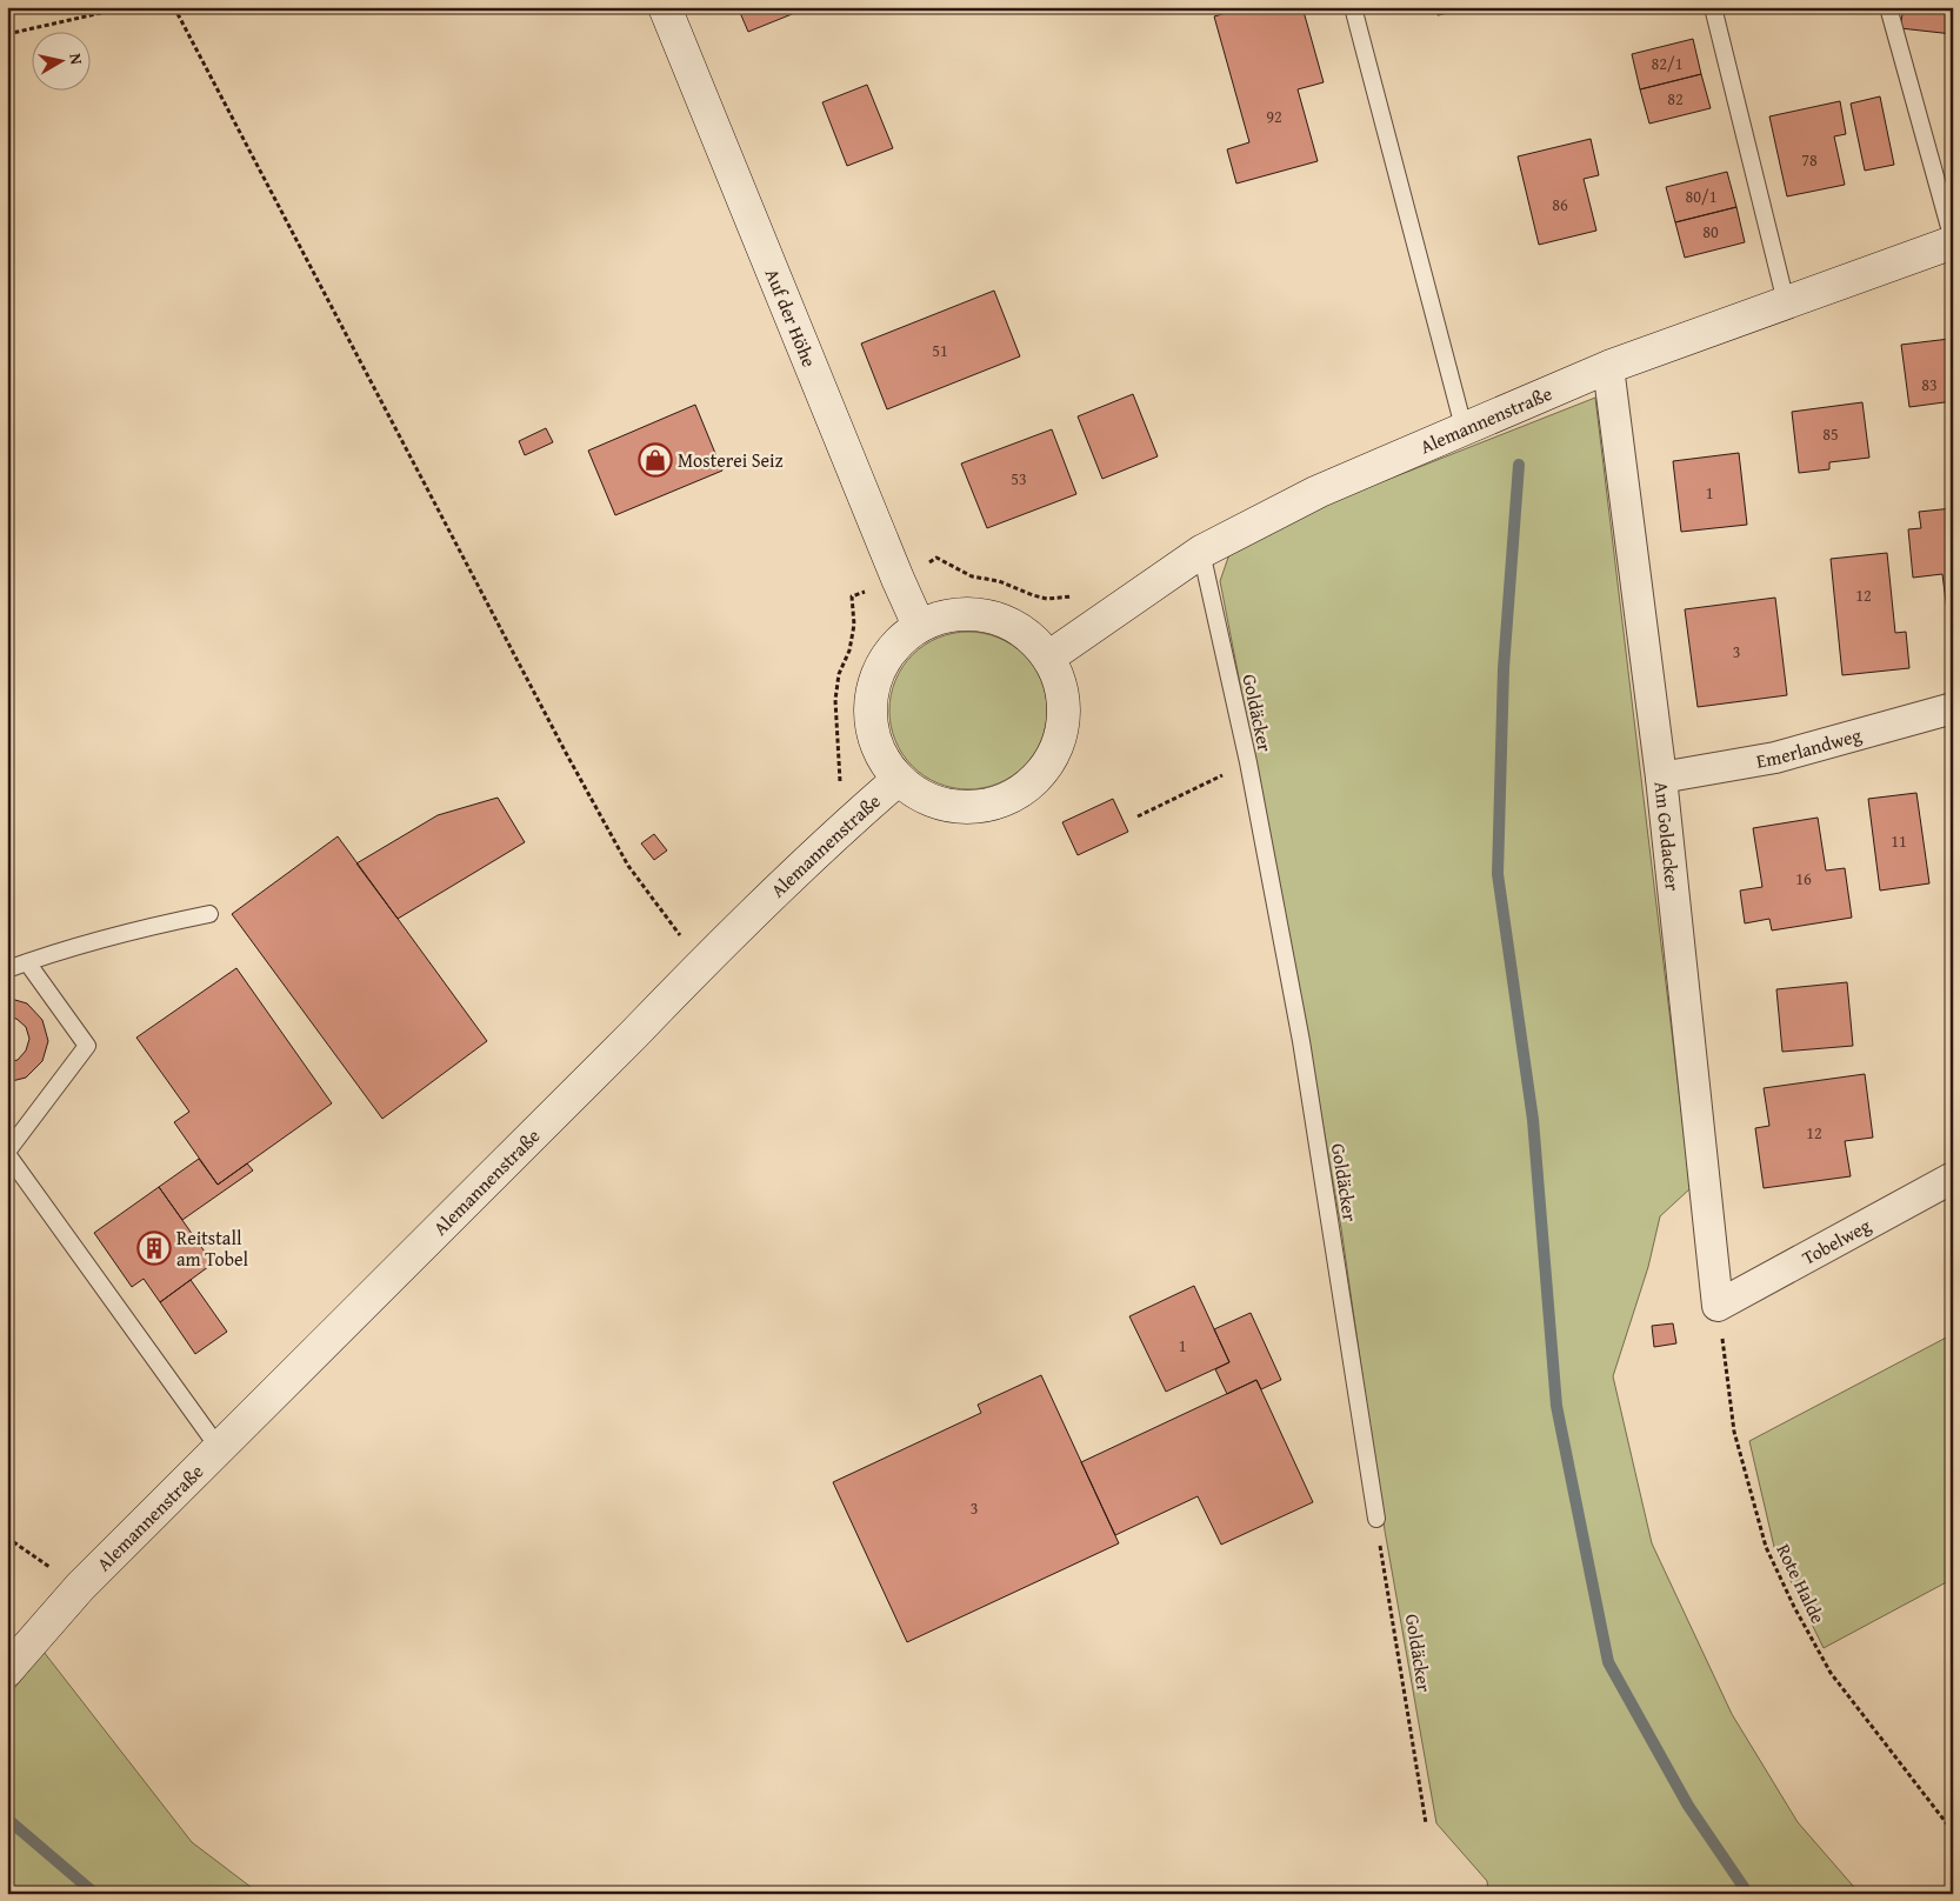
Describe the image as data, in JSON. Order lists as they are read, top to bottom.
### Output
{
  "streets": {
    "street": [
      "Auf der Höhe",
      "Alemannenstraße",
      "Emerlandweg",
      "Am Goldacker",
      "Tobelweg"
    ],
    "lane": ["Goldäcker"],
    "path": ["Rote Halde"]
  },
  "crossings": [
    ["Auf der Höhe", "Alemannenstraße"],
    ["Alemannenstraße", "Goldäcker"],
    ["Alemannenstraße", "Am Goldacker"],
    ["Emerlandweg", "Am Goldacker"],
    ["Am Goldacker", "Tobelweg"],
    ["Am Goldacker", "Rote Halde"],
    ["Tobelweg", "Rote Halde"]
  ],
  "places": {
    "shop": ["Mosterei Seiz"],
    "building": ["Reitstall am Tobel"]
  },
  "house_numbers": [
    "82/1",
    "82",
    "92",
    "78",
    "80/1",
    "86",
    "80",
    "51",
    "83",
    "85",
    "53",
    "1",
    "12",
    "3",
    "11",
    "16",
    "12",
    "1",
    "3"
  ],
  "north": "right"
}
